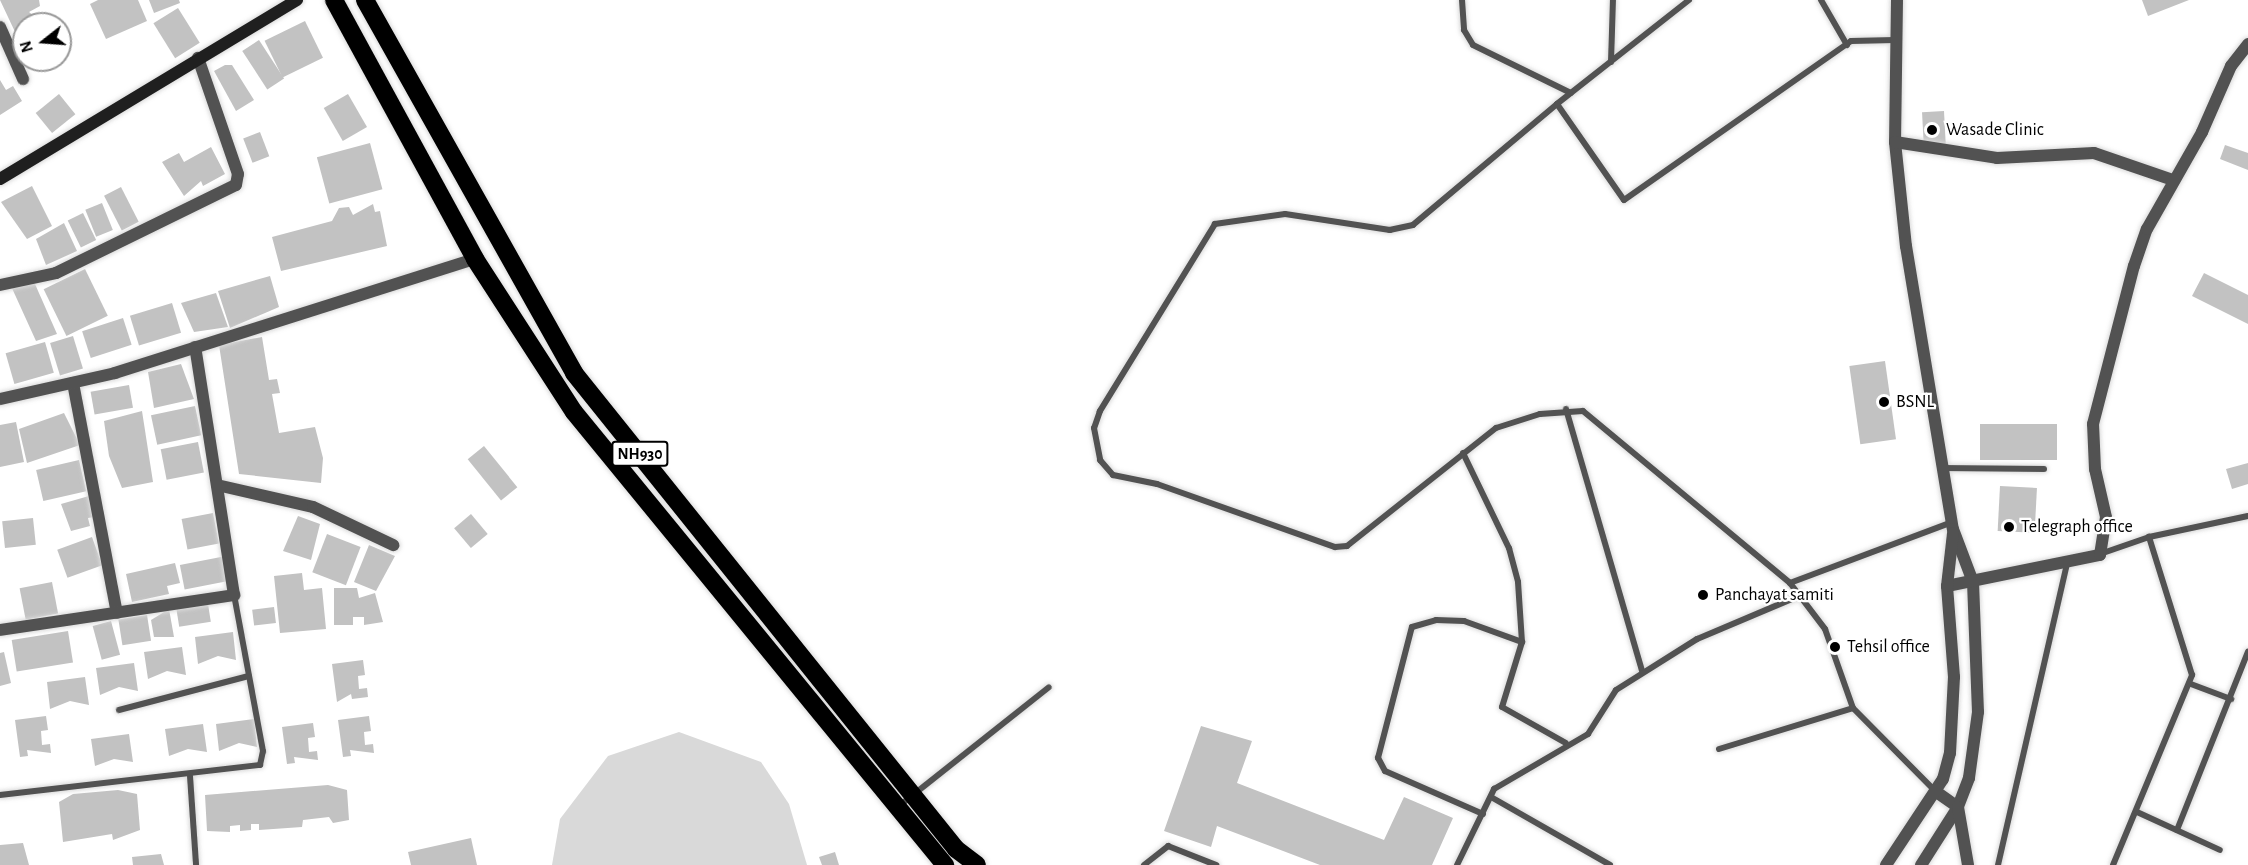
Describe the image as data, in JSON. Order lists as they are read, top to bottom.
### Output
{
  "streets": {
    "highway": ["NH930"]
  },
  "places": [
    "Wasade Clinic",
    "BSNL",
    "Telegraph office",
    "Panchayat samiti",
    "Tehsil office"
  ],
  "north": "left"
}
